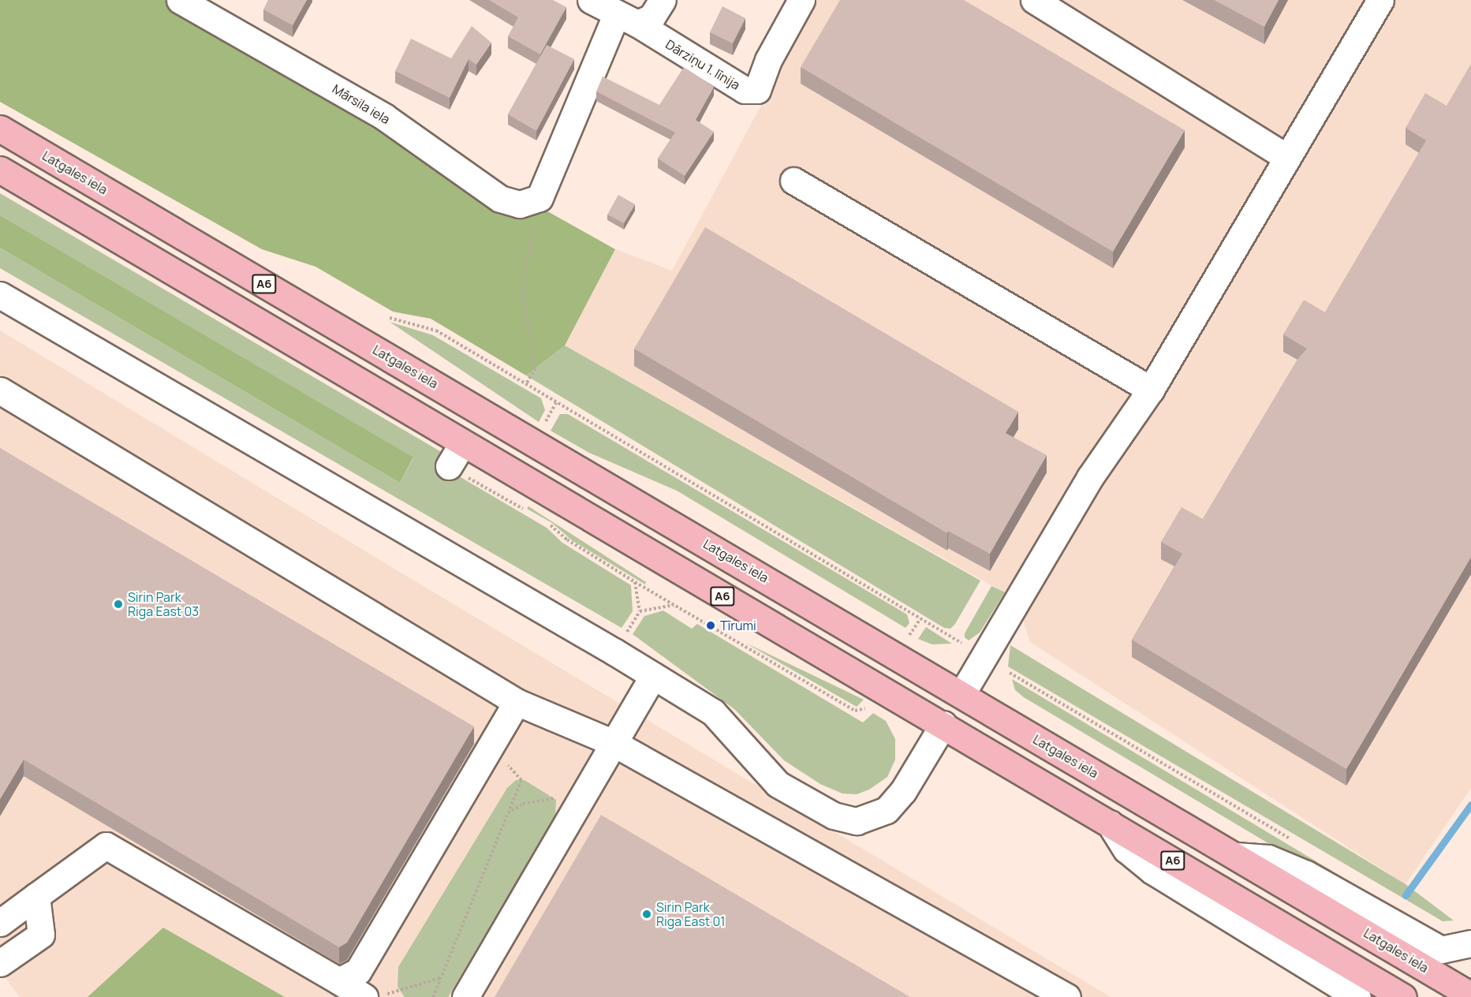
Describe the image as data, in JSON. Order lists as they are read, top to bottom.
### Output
{
  "streets": {
    "highway": ["Latgales iela", "A6"],
    "street": ["Dārziņu 1. līnija", "Mārsila iela"]
  },
  "places": ["Sirin Park Riga East 03", "Tīrumi", "Sirin Park Riga East 01"]
}
